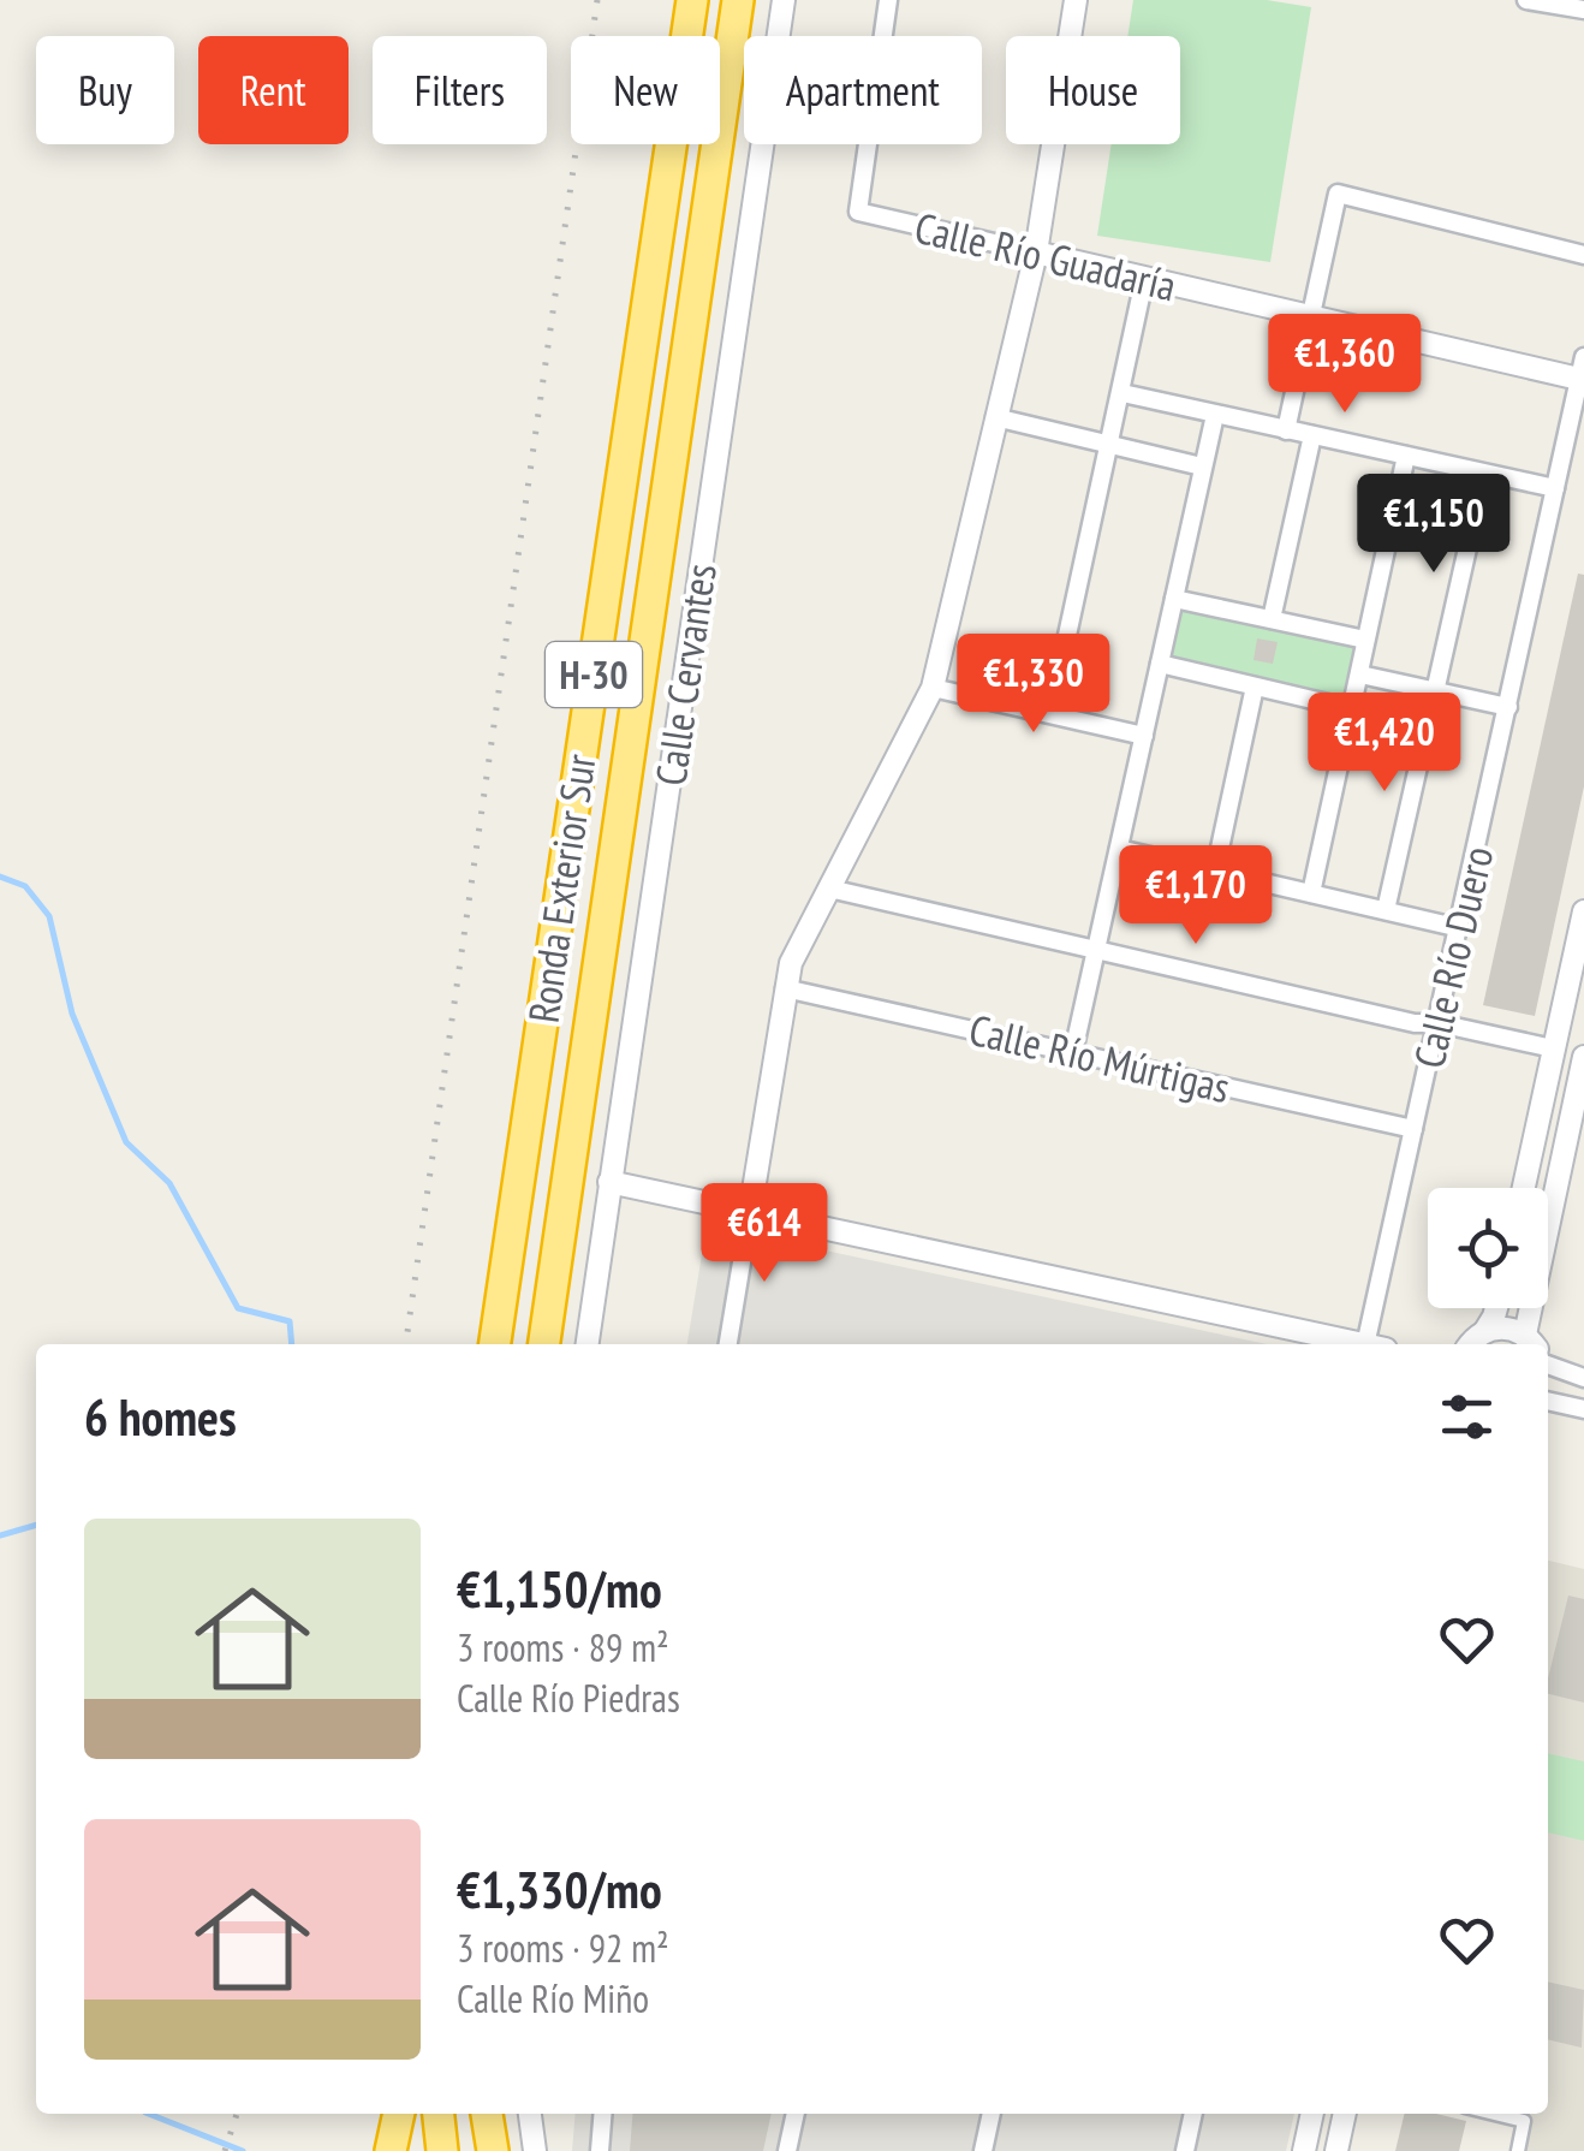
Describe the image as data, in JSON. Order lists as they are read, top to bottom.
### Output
{
  "streets": {
    "highway": ["H-30", "Ronda Exterior Sur"],
    "street": [
      "Calle Río Guadaría",
      "Calle Cervantes",
      "Calle Río Duero",
      "Calle Río Múrtigas"
    ]
  },
  "crossings": [
    ["Calle Río Guadaría", "Calle Río Duero"],
    ["Calle Río Duero", "Calle Río Múrtigas"]
  ],
  "page": {
    "chip": [
      "Buy",
      "Rent",
      "Filters",
      "New",
      "Apartment",
      "House"
    ],
    "price": [
      "€1,360",
      "€1,150",
      "€1,330",
      "€1,420",
      "€1,170",
      "€614"
    ],
    "heading": "6 homes",
    "list": [
      {
        "name": "€1,150/mo",
        "note": "3 rooms · 89 m² · Calle Río Piedras"
      },
      {
        "name": "€1,330/mo",
        "note": "3 rooms · 92 m² · Calle Río Miño"
      }
    ]
  }
}
